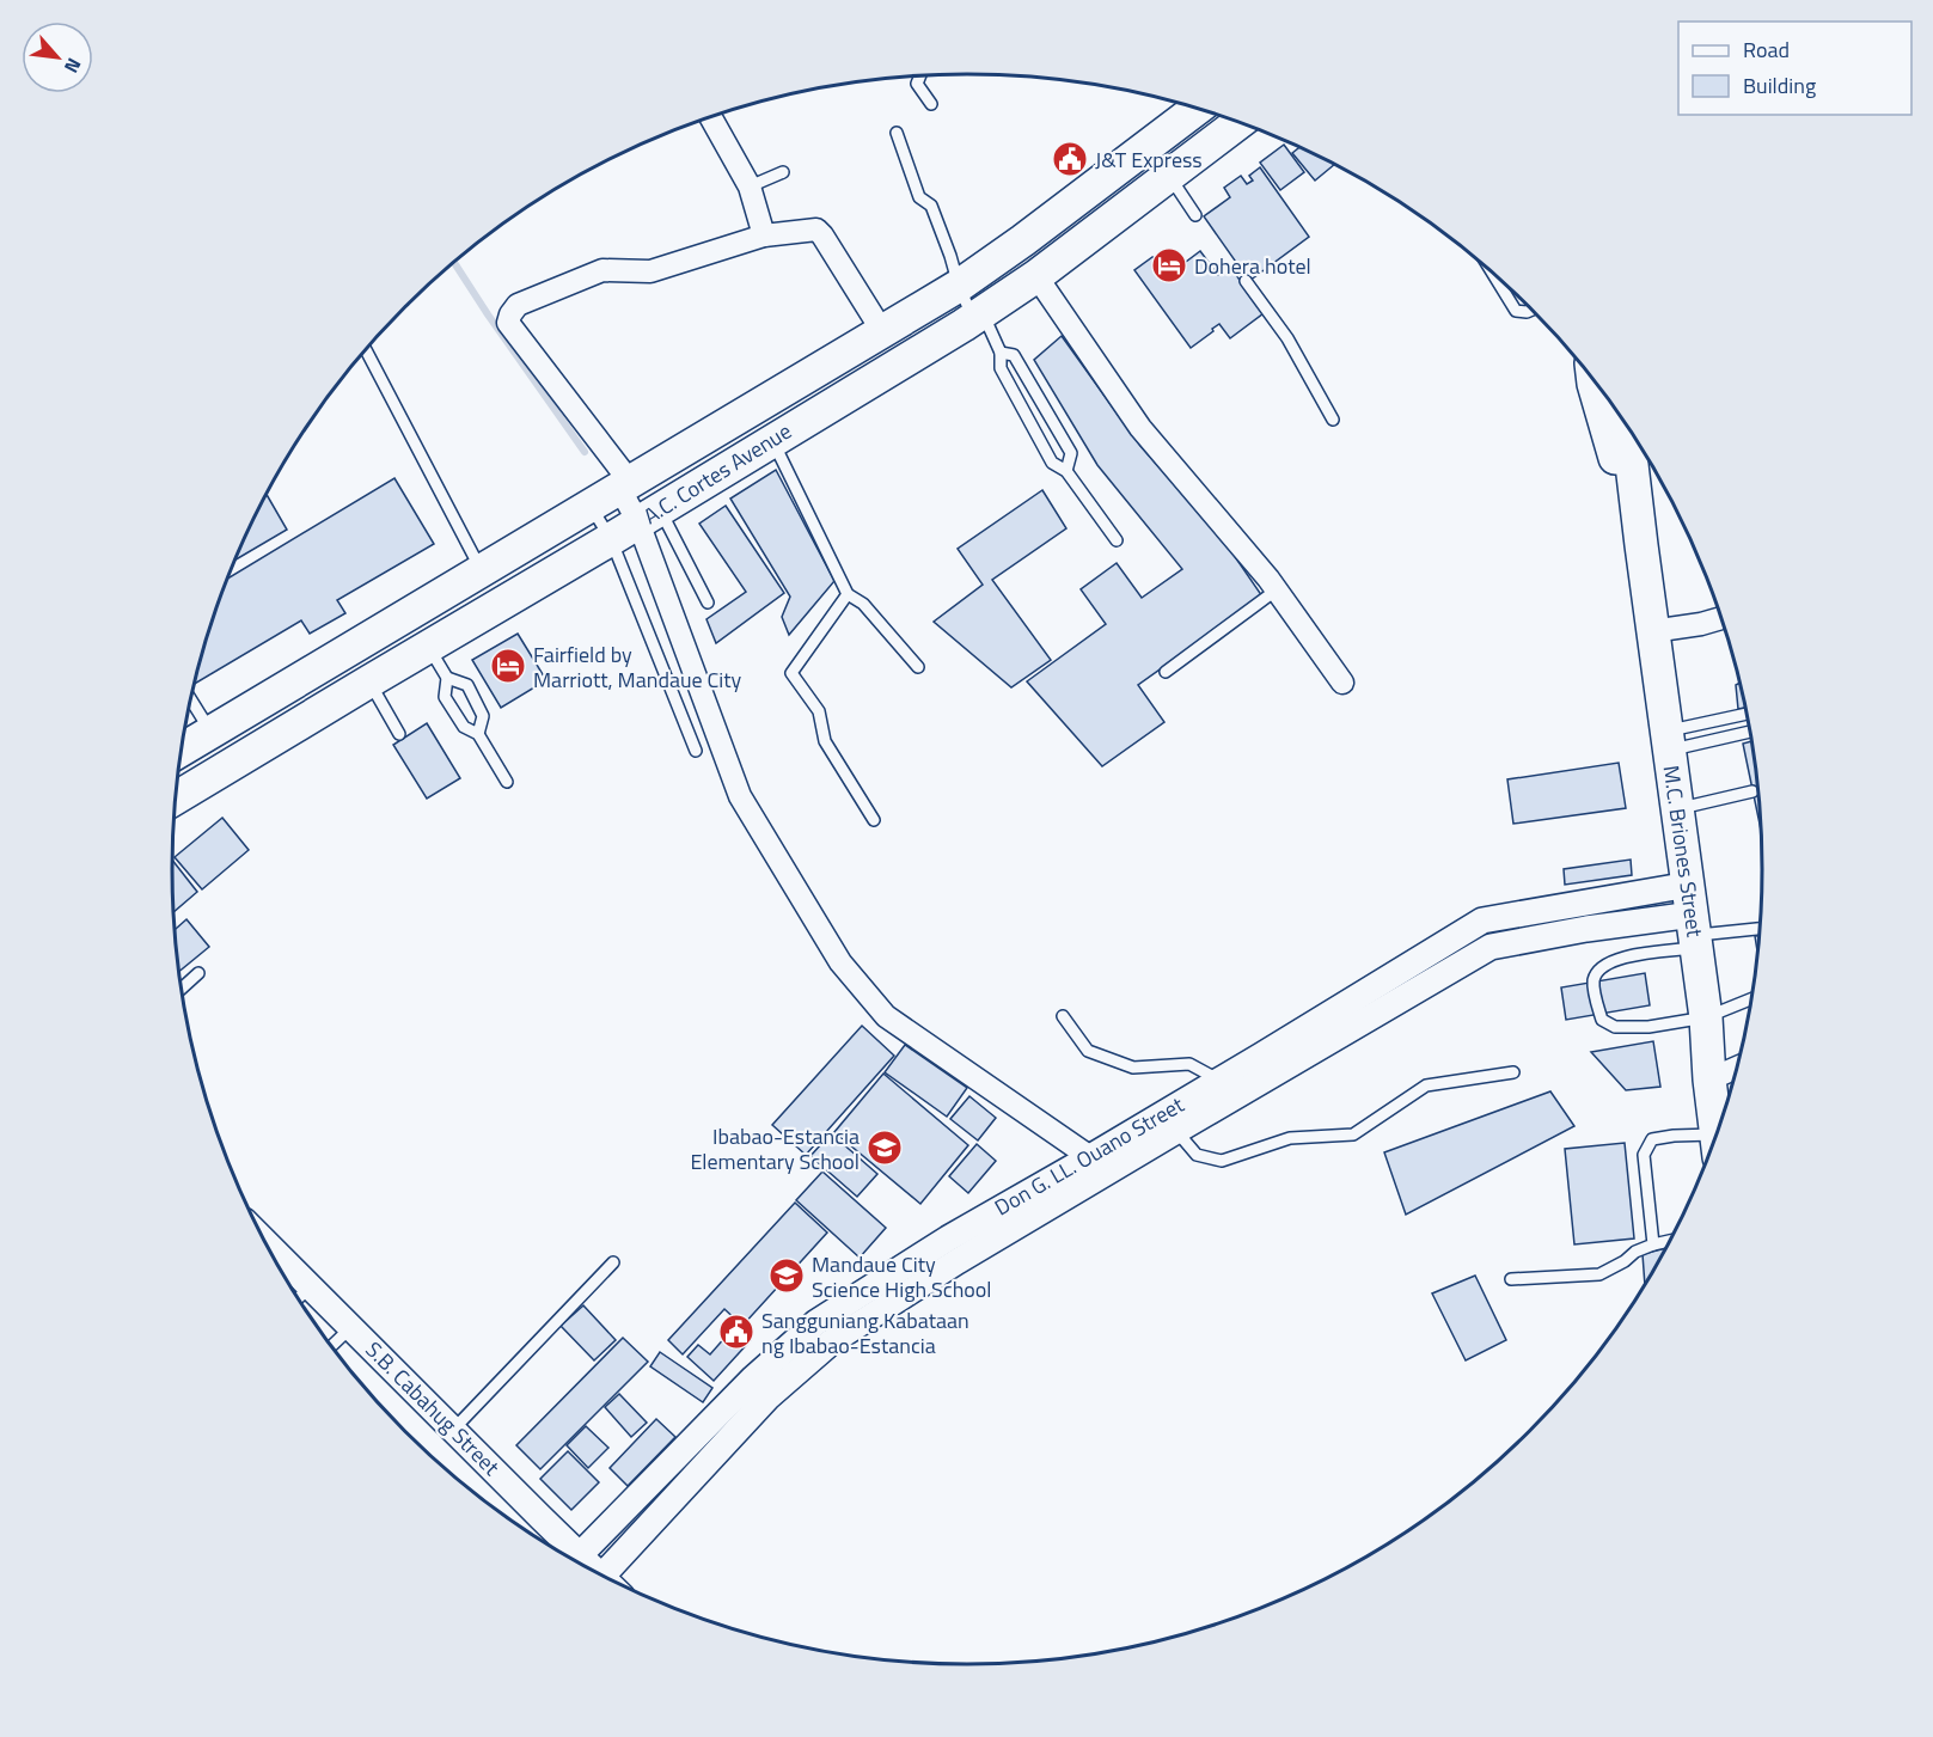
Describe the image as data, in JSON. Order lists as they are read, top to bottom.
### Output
{
  "streets": {
    "main road": ["A.C. Cortes Avenue", "M.C. Briones Street"],
    "street": ["Don G. LL. Ouano Street", "S.B. Cabahug Street"]
  },
  "crossings": [
    ["M.C. Briones Street", "Don G. LL. Ouano Street"]
  ],
  "places": {
    "public building": ["J&T Express", "Sangguniang Kabataan ng Ibabao-Estancia"],
    "hotel": ["Dohera hotel", "Fairfield by Marriott, Mandaue City"],
    "school or university": ["Ibabao-Estancia Elementary School", "Mandaue City Science High School"]
  },
  "legend": ["Road", "Building"],
  "north": "bottom right"
}
